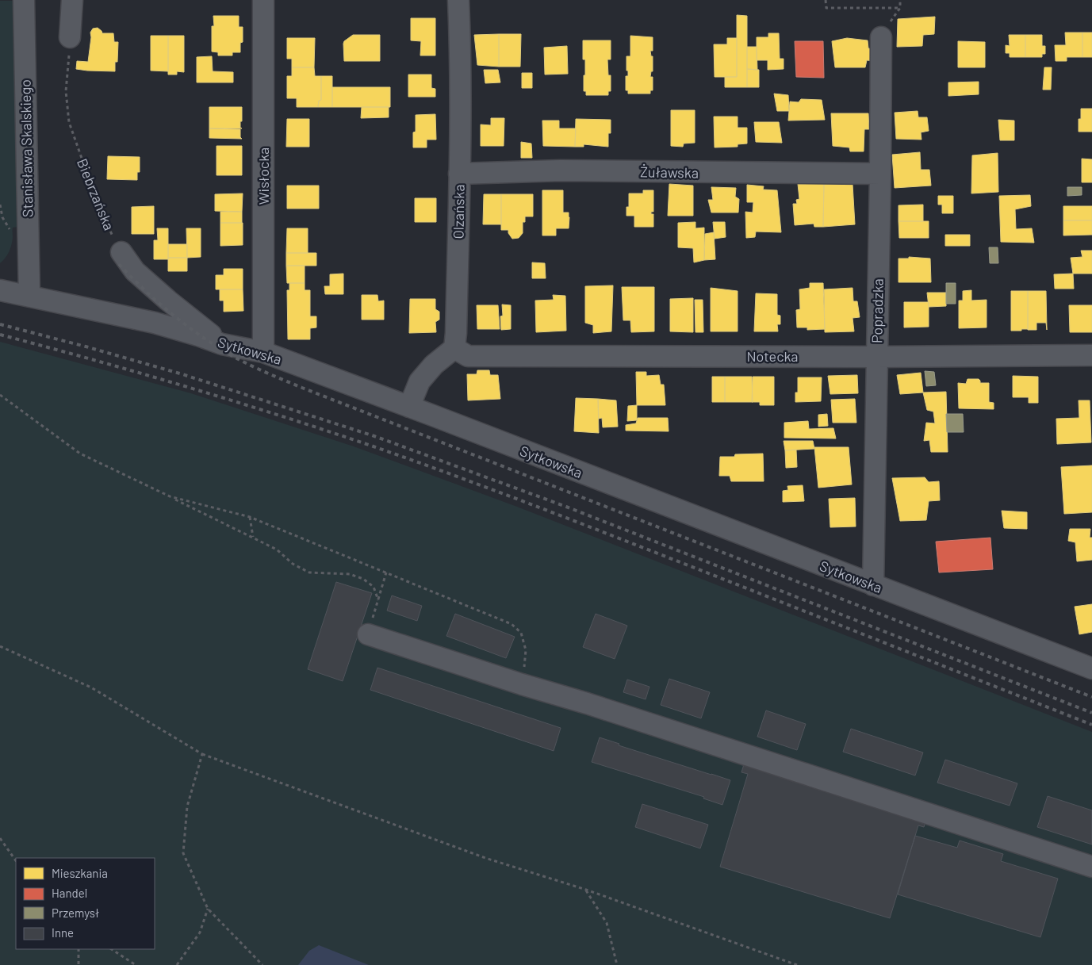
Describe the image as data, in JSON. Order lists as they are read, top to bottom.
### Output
{
  "streets": {
    "street": [
      "Stanisława Skalskiego",
      "Żuławska",
      "Wisłocka",
      "Olzańska",
      "Popradzka",
      "Sytkowska",
      "Notecka"
    ],
    "path": ["Biebrzańska"]
  },
  "crossings": [
    ["Stanisława Skalskiego", "Sytkowska"],
    ["Żuławska", "Olzańska"],
    ["Żuławska", "Popradzka"],
    ["Wisłocka", "Sytkowska"],
    ["Olzańska", "Notecka"],
    ["Popradzka", "Sytkowska"],
    ["Popradzka", "Notecka"]
  ],
  "legend": [
    "Mieszkania",
    "Handel",
    "Przemysł",
    "Inne"
  ]
}
